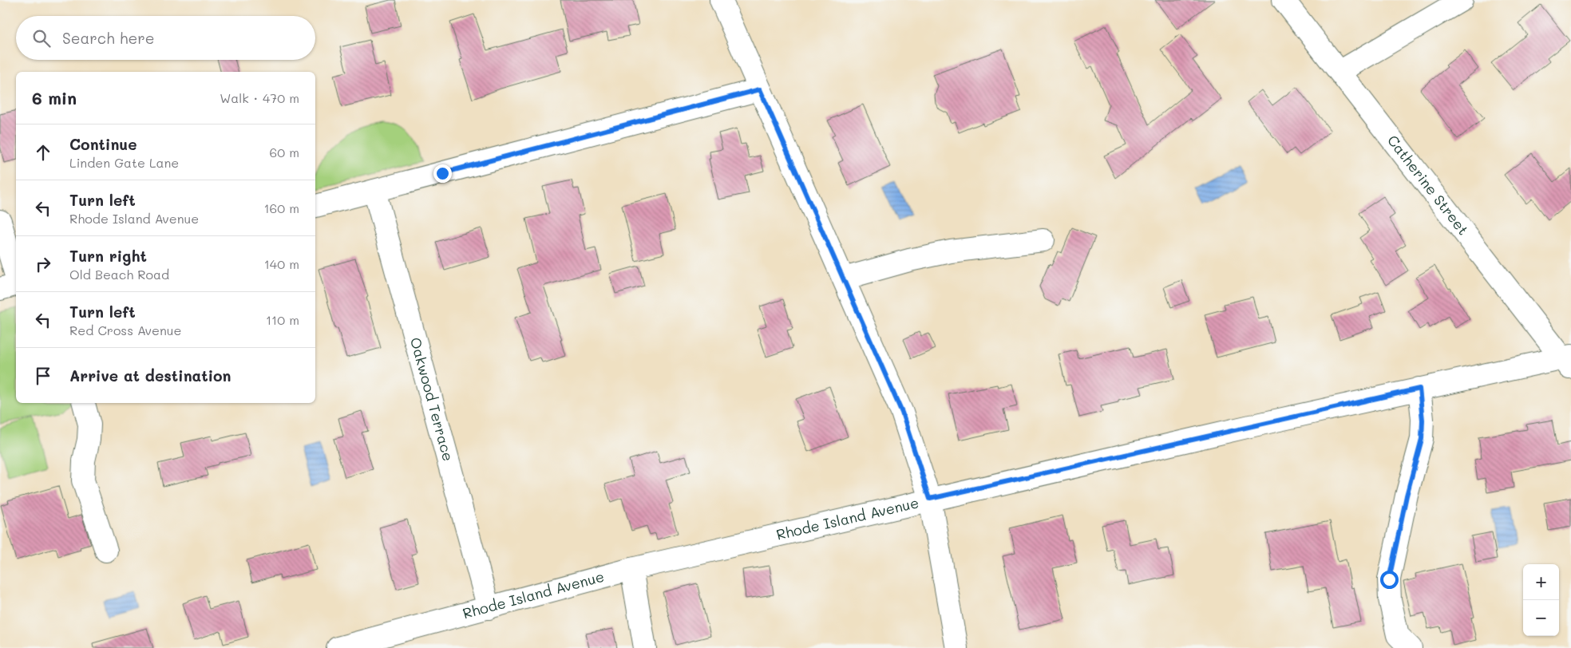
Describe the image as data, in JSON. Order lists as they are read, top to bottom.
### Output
{
  "streets": {
    "street": ["Catherine Street", "Oakwood Terrace", "Rhode Island Avenue"]
  },
  "crossings": [
    ["Catherine Street", "Rhode Island Avenue"],
    ["Oakwood Terrace", "Rhode Island Avenue"]
  ],
  "page": {
    "search": "Search here",
    "heading": ["6 min", "Walk · 470 m"],
    "list": [
      ["Continue", "Linden Gate Lane", "60 m"],
      ["Turn left", "Rhode Island Avenue", "160 m"],
      ["Turn right", "Old Beach Road", "140 m"],
      ["Turn left", "Red Cross Avenue", "110 m"],
      "Arrive at destination"
    ],
    "map_buttons": ["+", "−"]
  }
}
